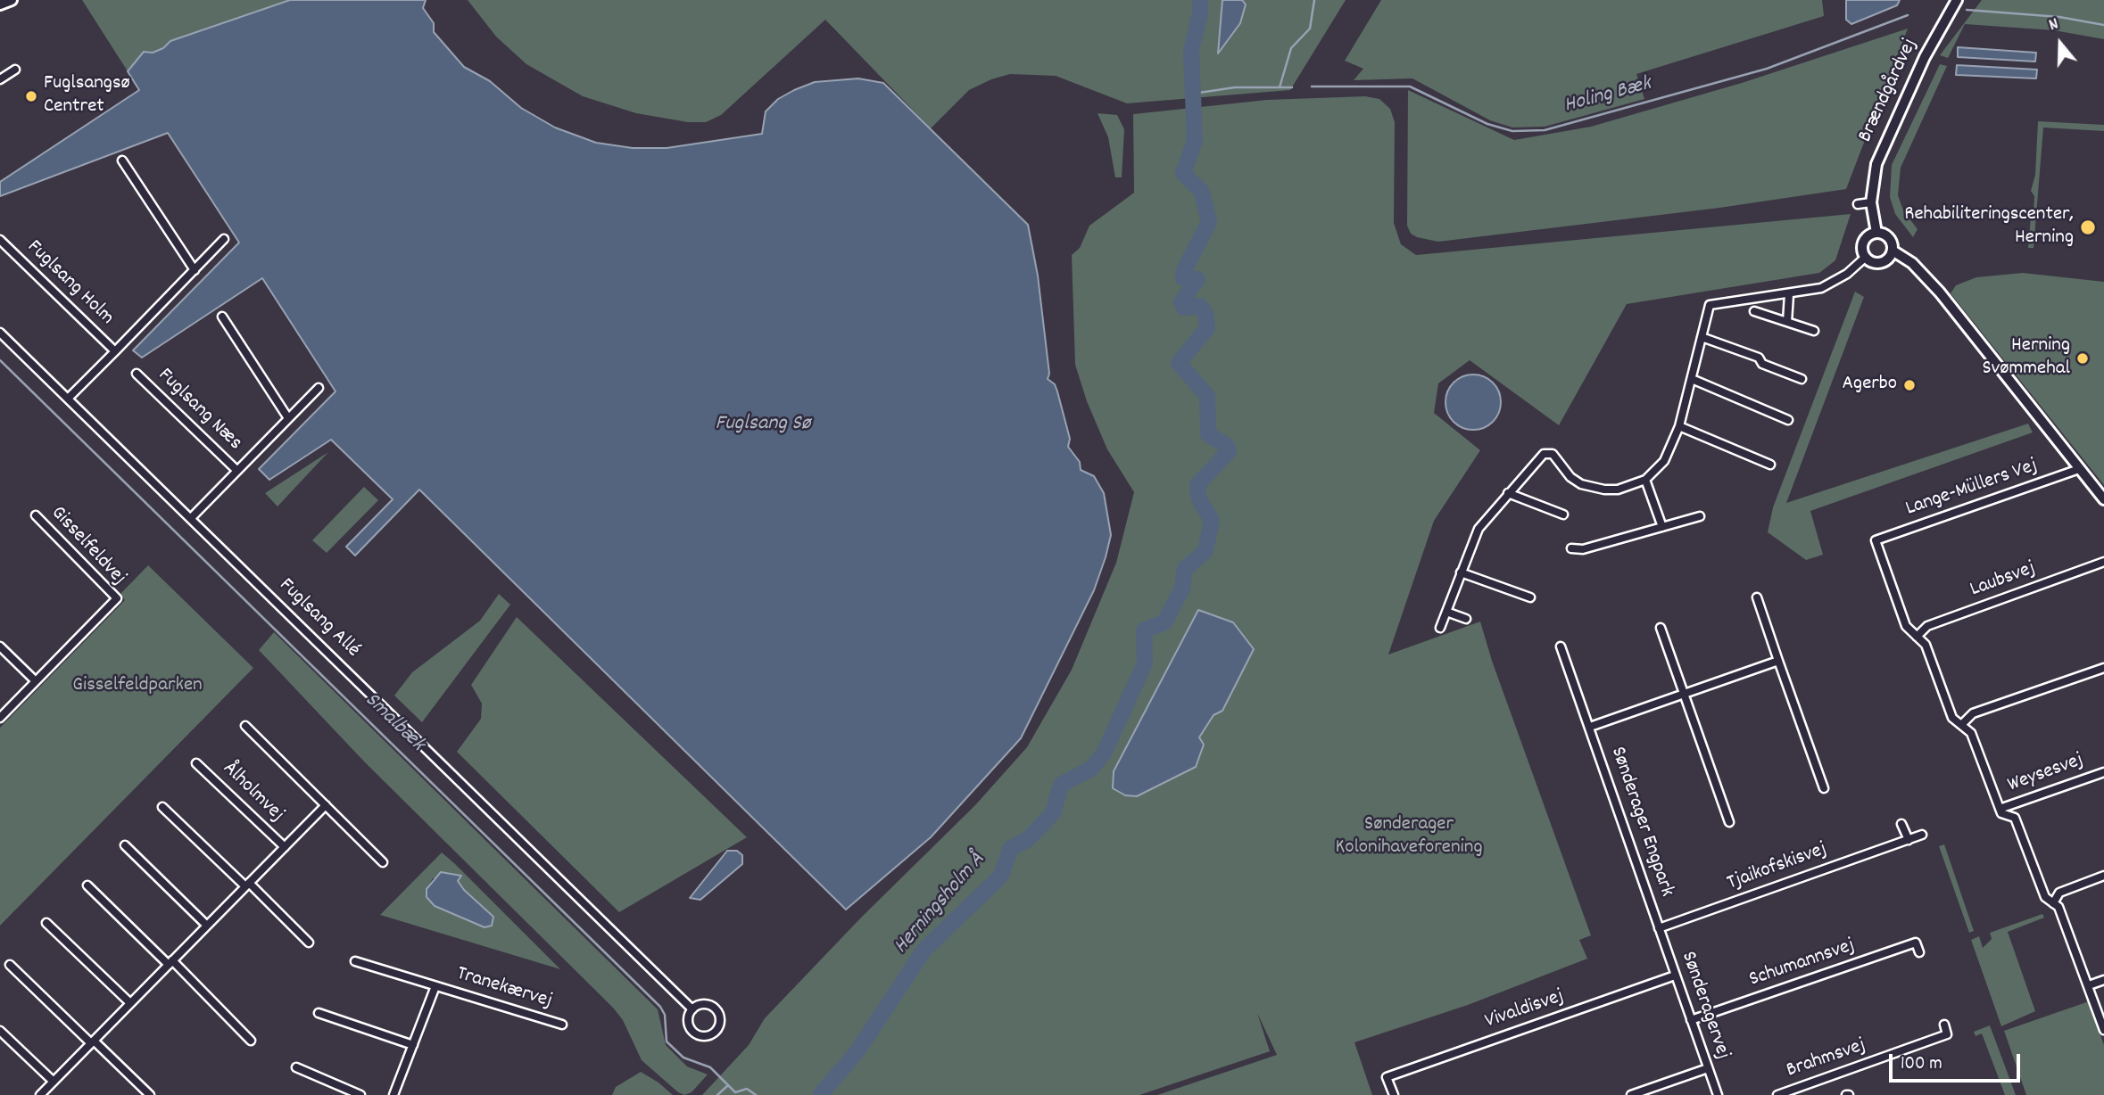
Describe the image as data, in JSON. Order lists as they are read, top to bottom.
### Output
{
  "streets": {
    "street": [
      "Brændgårdvej",
      "Fuglsang Holm",
      "Fuglsang Næs",
      "Lange-Müllers Vej",
      "Gisselfeldvej",
      "Laubsvej",
      "Fuglsang Allé",
      "Weysesvej",
      "Ålholmvej",
      "Sønderager Engpark",
      "Tjaikofskisvej",
      "Schumannsvej",
      "Tranekærvej",
      "Sønderagervej",
      "Vivaldisvej",
      "Brahmsvej"
    ]
  },
  "crossings": [
    ["Fuglsang Holm", "Fuglsang Allé"],
    ["Fuglsang Næs", "Fuglsang Allé"],
    ["Lange-Müllers Vej", "Laubsvej"],
    ["Sønderager Engpark", "Tjaikofskisvej"],
    ["Sønderager Engpark", "Sønderagervej"],
    ["Tjaikofskisvej", "Sønderagervej"],
    ["Schumannsvej", "Sønderagervej"],
    ["Sønderagervej", "Vivaldisvej"]
  ],
  "water": [
    "Holing Bæk",
    "Fuglsang Sø",
    "Smalbæk",
    "Herningsholm Å"
  ],
  "parks": ["Gisselfeldparken", "Sønderager Kolonihaveforening"],
  "places": [
    "Fuglsangsø Centret",
    "Rehabiliteringscenter, Herning",
    "Herning Svømmehal",
    "Agerbo"
  ],
  "scale_bar": "100 m",
  "north": "top"
}
